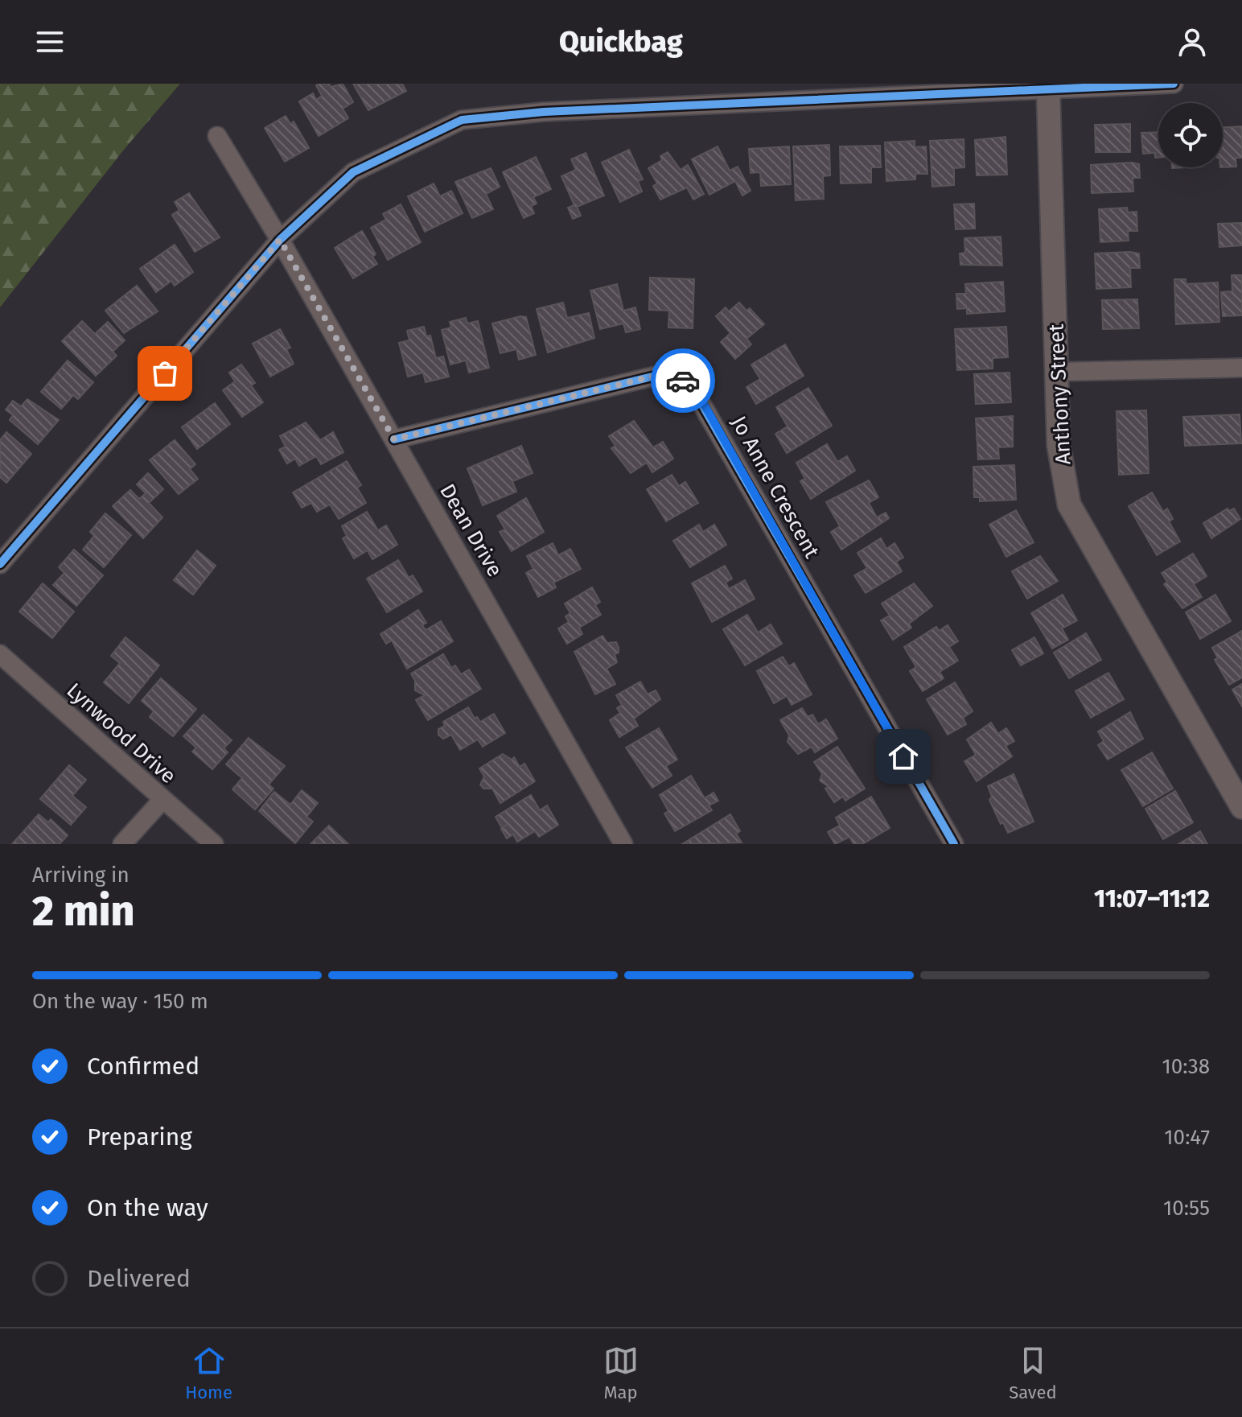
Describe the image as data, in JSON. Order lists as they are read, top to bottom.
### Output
{
  "streets": {
    "street": [
      "Anthony Street",
      "Jo Anne Crescent",
      "Dean Drive",
      "Lynwood Drive"
    ]
  },
  "crossings": [
    ["Jo Anne Crescent", "Dean Drive"]
  ],
  "page": {
    "header": "Quickbag",
    "heading": ["2 min", "Arriving in", "11:07–11:12"],
    "bar": "On the way · 150 m",
    "list": [
      ["Confirmed", "10:38"],
      ["Preparing", "10:47"],
      ["On the way", "10:55"],
      "Delivered"
    ],
    "tabs": ["Home", "Map", "Saved"]
  }
}
